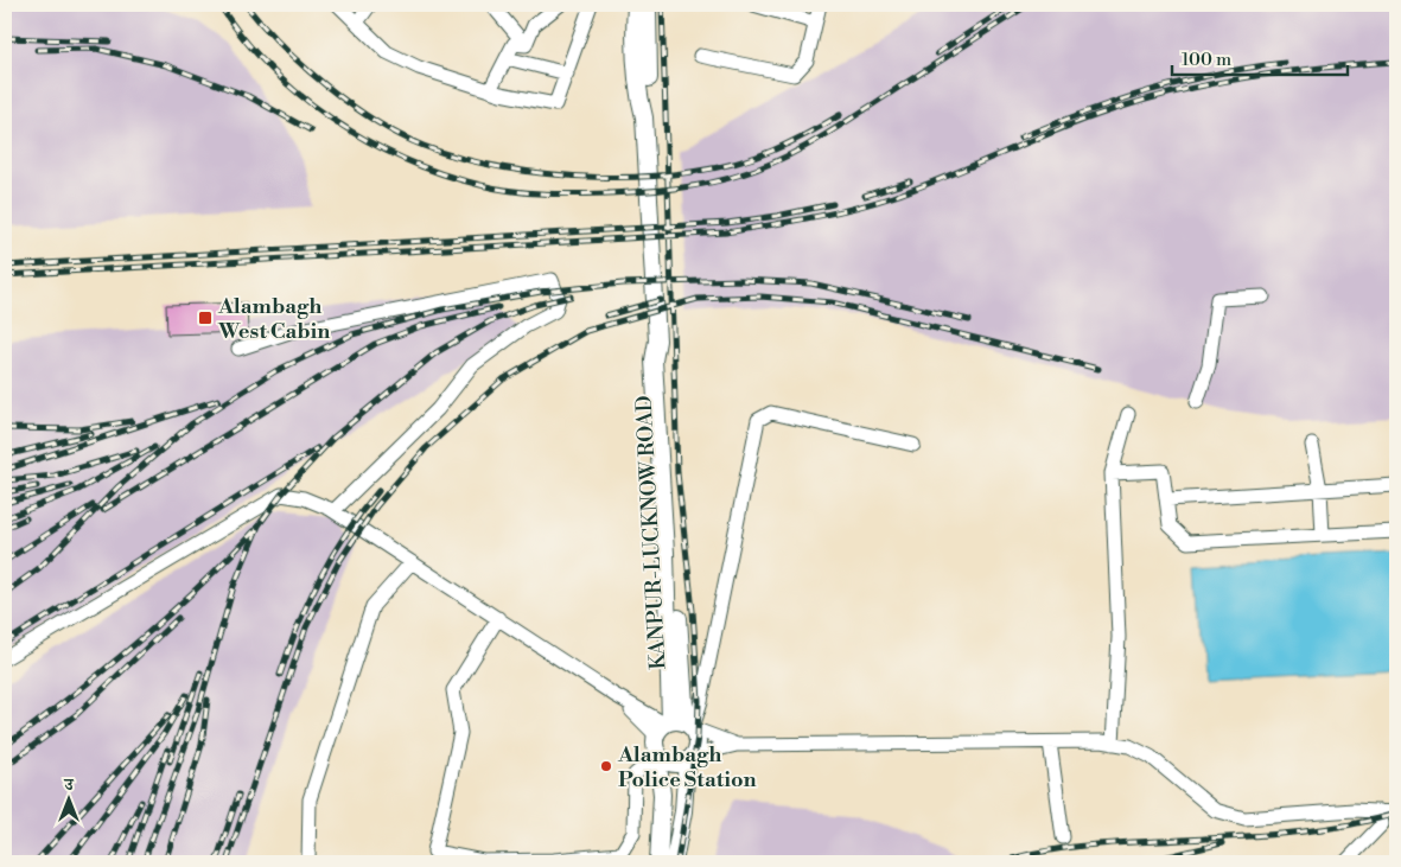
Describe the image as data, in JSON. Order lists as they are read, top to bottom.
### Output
{
  "streets": {
    "main road": ["KANPUR-LUCKNOW ROAD"]
  },
  "places": {
    "transit": ["Alambagh West Cabin"],
    "other": ["Alambagh Police Station"]
  },
  "scale_bar": "100 m",
  "north": "top"
}
